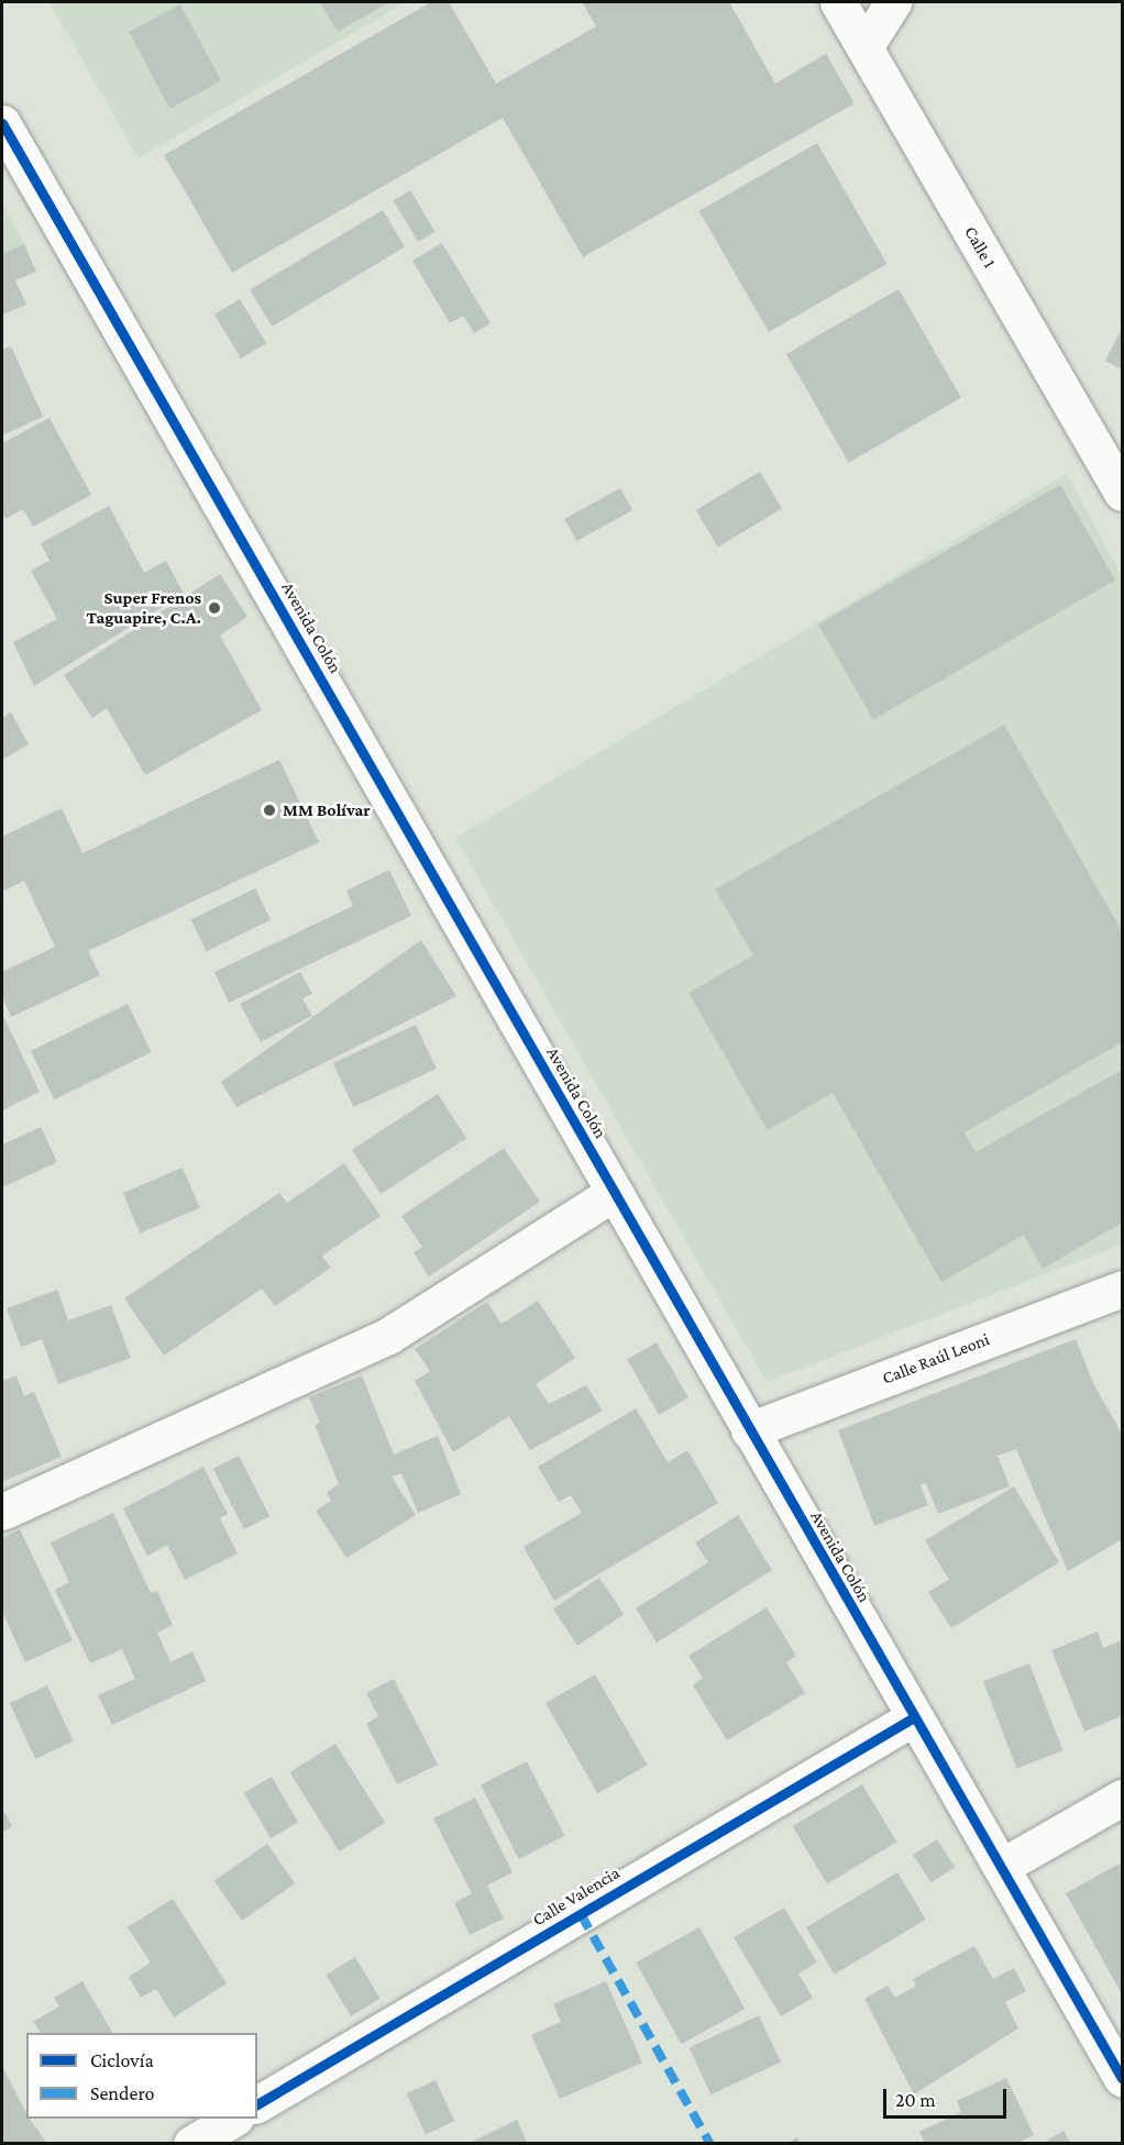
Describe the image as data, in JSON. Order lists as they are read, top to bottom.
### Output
{
  "streets": {
    "street": [
      "Calle 1",
      "Avenida Colón",
      "Calle Raúl Leoni",
      "Calle Valencia"
    ]
  },
  "crossings": [
    ["Avenida Colón", "Calle Raúl Leoni"],
    ["Avenida Colón", "Calle Valencia"]
  ],
  "places": ["Super Frenos Taguapire, C.A.", "MM Bolívar"],
  "legend": ["Ciclovía", "Sendero"],
  "scale_bar": "20 m"
}
